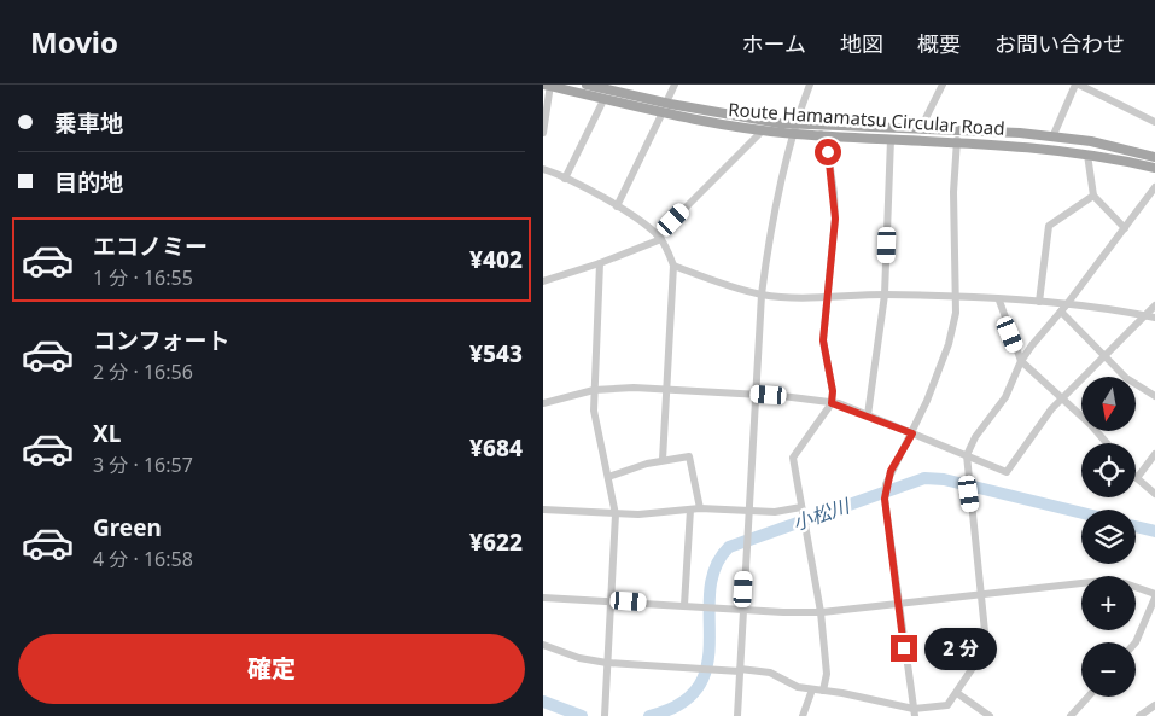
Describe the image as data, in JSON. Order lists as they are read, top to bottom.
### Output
{
  "streets": {
    "main road": ["Route Hamamatsu Circular Road"]
  },
  "water": ["小松川"],
  "north": "bottom",
  "page": {
    "header": "Movio",
    "nav": [
      "ホーム",
      "地図",
      "概要",
      "お問い合わせ"
    ],
    "banner": ["乗車地", "目的地"],
    "list": [
      {
        "name": "エコノミー",
        "note": "1 分 · 16:55",
        "value": "¥402"
      },
      {
        "name": "コンフォート",
        "note": "2 分 · 16:56",
        "value": "¥543"
      },
      {
        "name": "XL",
        "note": "3 分 · 16:57",
        "value": "¥684"
      },
      {
        "name": "Green",
        "note": "4 分 · 16:58",
        "value": "¥622"
      }
    ],
    "map_buttons": ["+", "−"],
    "buttons": "確定",
    "bubble": "2 分"
  }
}
